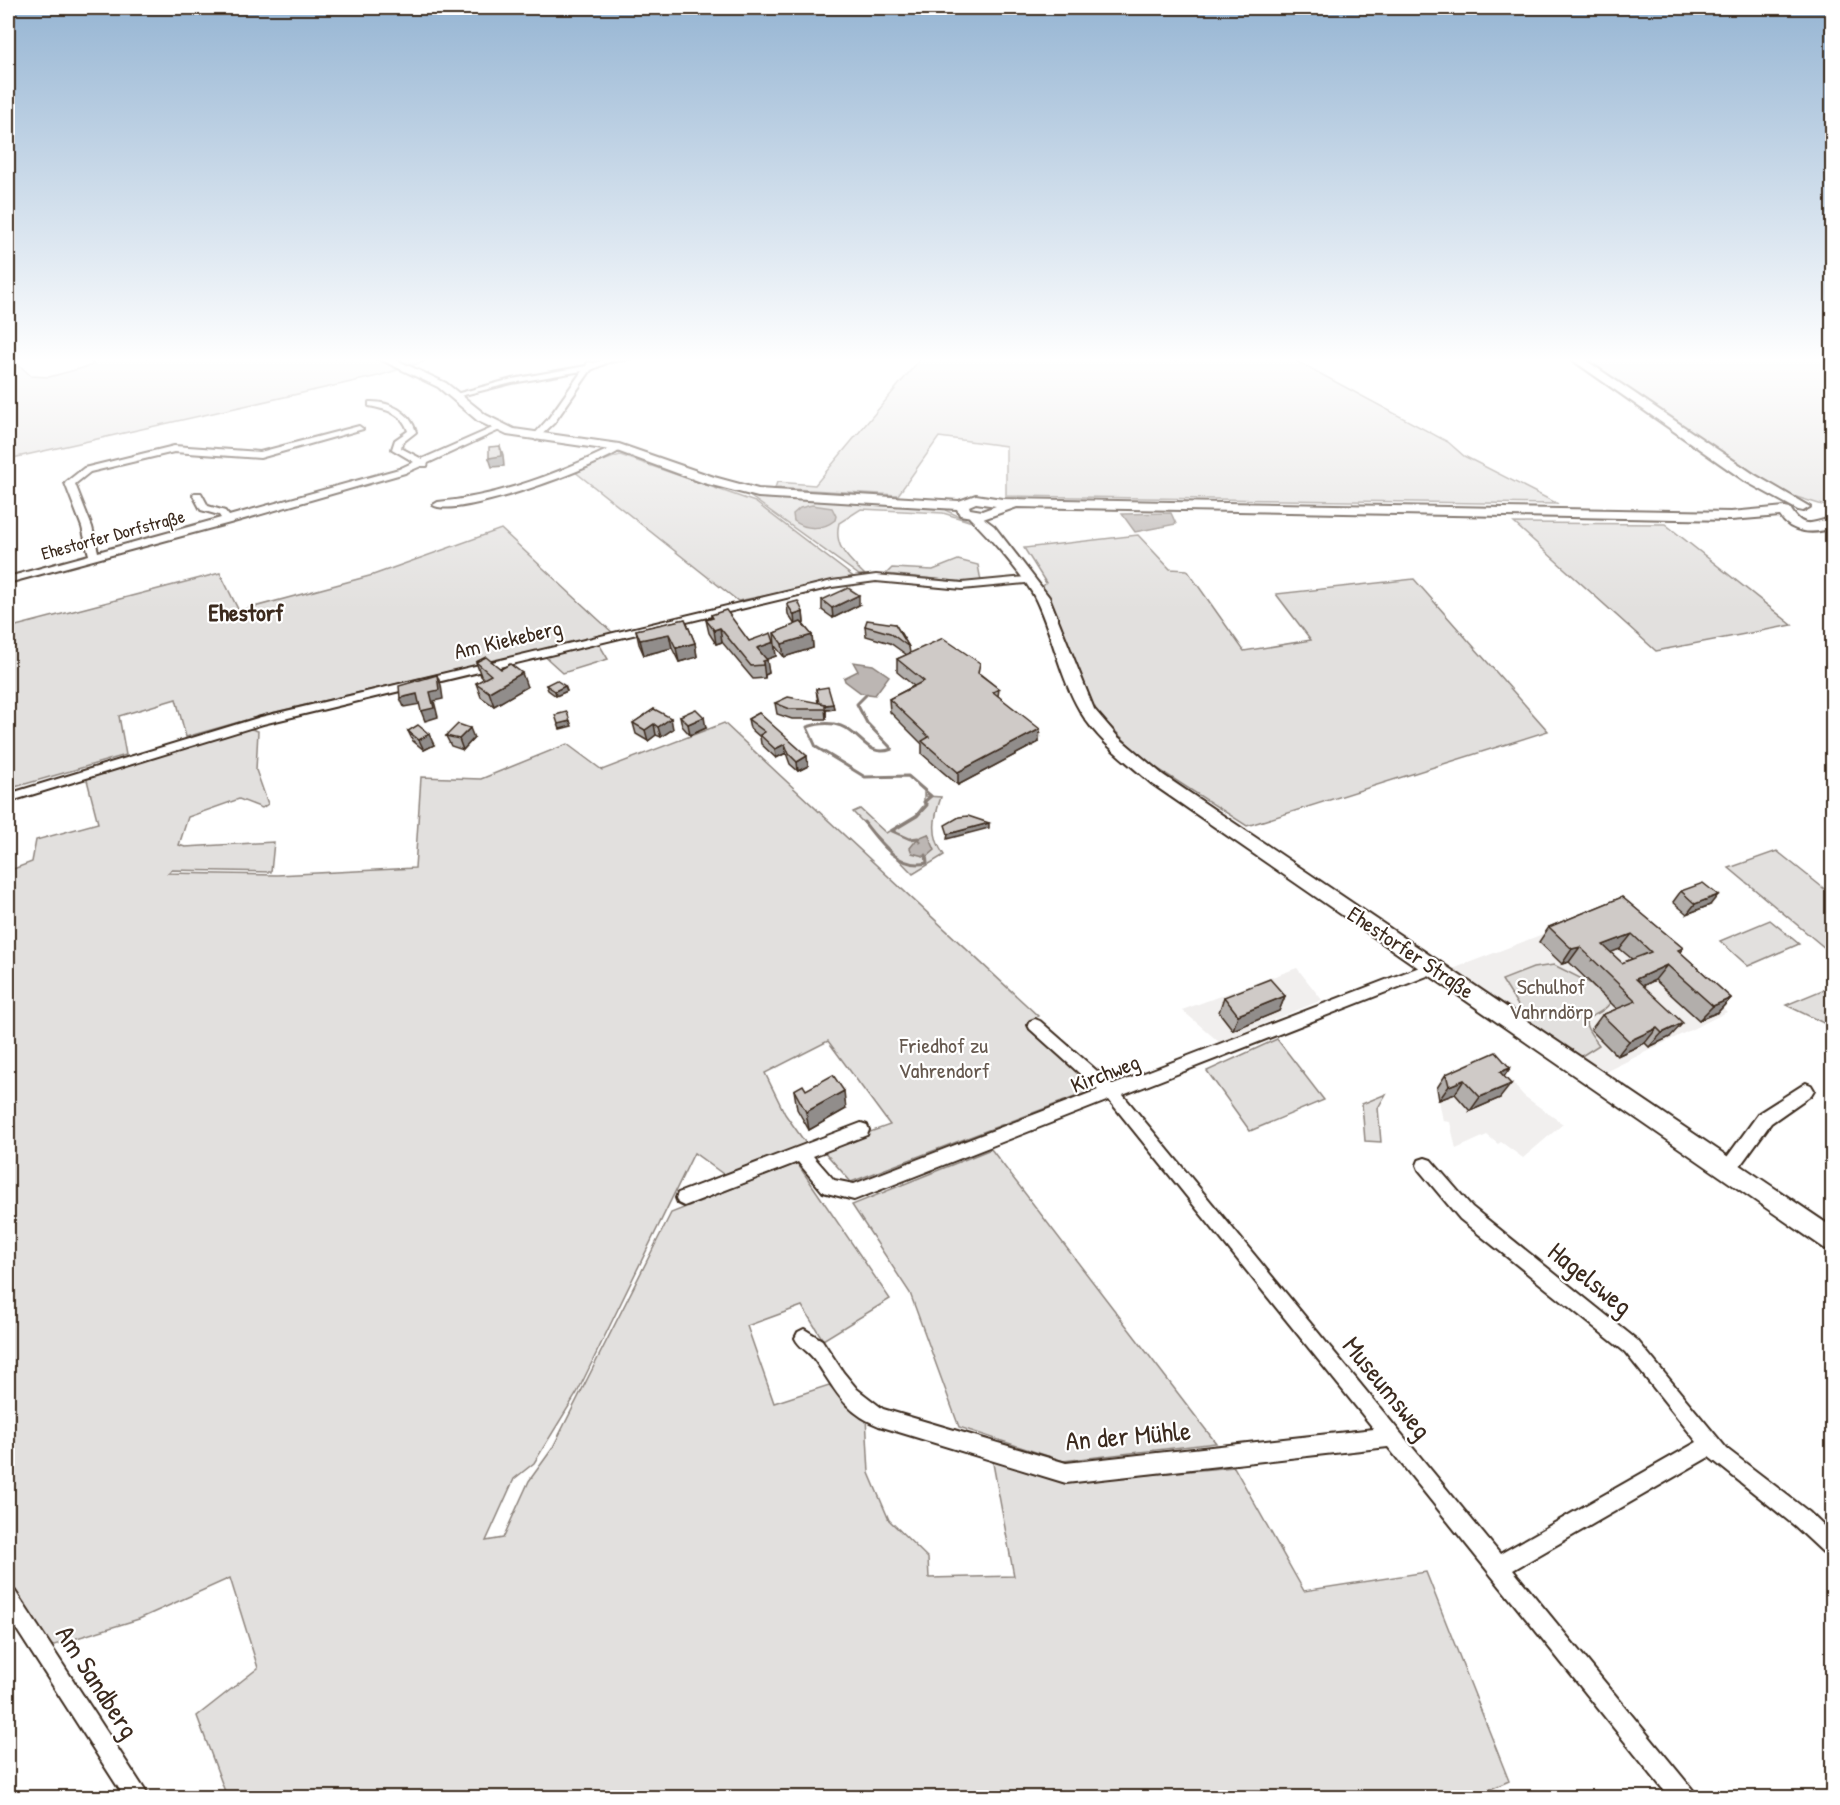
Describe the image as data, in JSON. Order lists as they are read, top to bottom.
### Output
{
  "streets": {
    "street": [
      "Ehestorfer Dorfstraße",
      "Am Kiekeberg",
      "Ehestorfer Straße",
      "Kirchweg",
      "Hagelsweg",
      "Museumsweg",
      "An der Mühle",
      "Am Sandberg"
    ]
  },
  "crossings": [
    ["Am Kiekeberg", "Ehestorfer Straße"],
    ["Ehestorfer Straße", "Kirchweg"],
    ["Kirchweg", "Museumsweg"],
    ["Museumsweg", "An der Mühle"]
  ],
  "districts": ["Ehestorf"],
  "parks": ["Schulhof Vahrndörp", "Friedhof zu Vahrendorf"]
}
